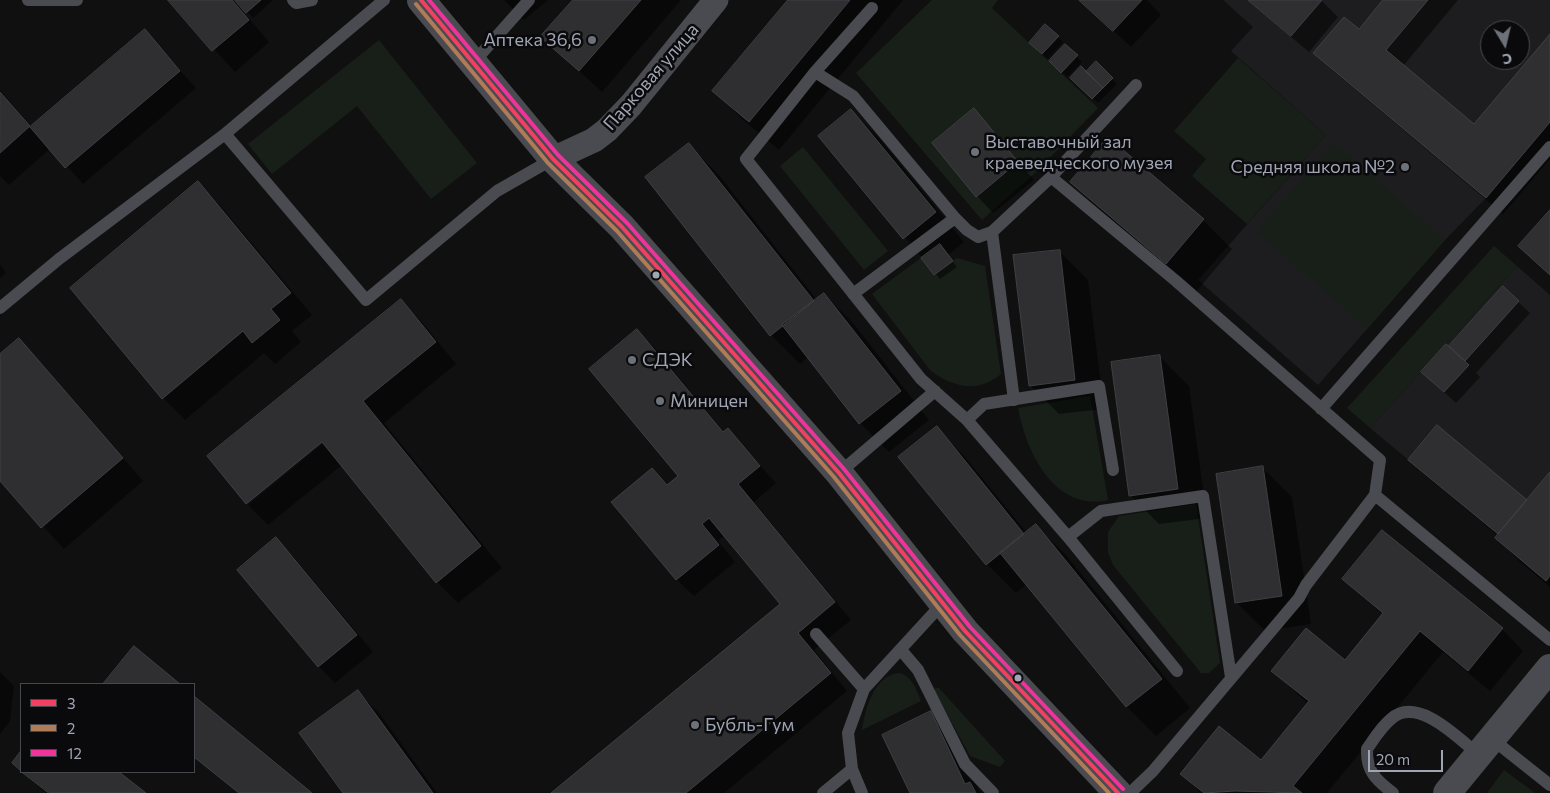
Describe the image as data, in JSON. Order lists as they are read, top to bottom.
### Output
{
  "streets": {
    "street": ["Парковая улица"]
  },
  "places": [
    "Аптека 36,6",
    "Выставочный зал краеведческого музея",
    "Средняя школа №2",
    "СДЭК",
    "Миницен",
    "Бубль-Гум"
  ],
  "lines": ["transit line 3", "transit line 12", "transit line 2"],
  "legend": ["3", "2", "12"],
  "scale_bar": "20 m",
  "north": "bottom"
}
